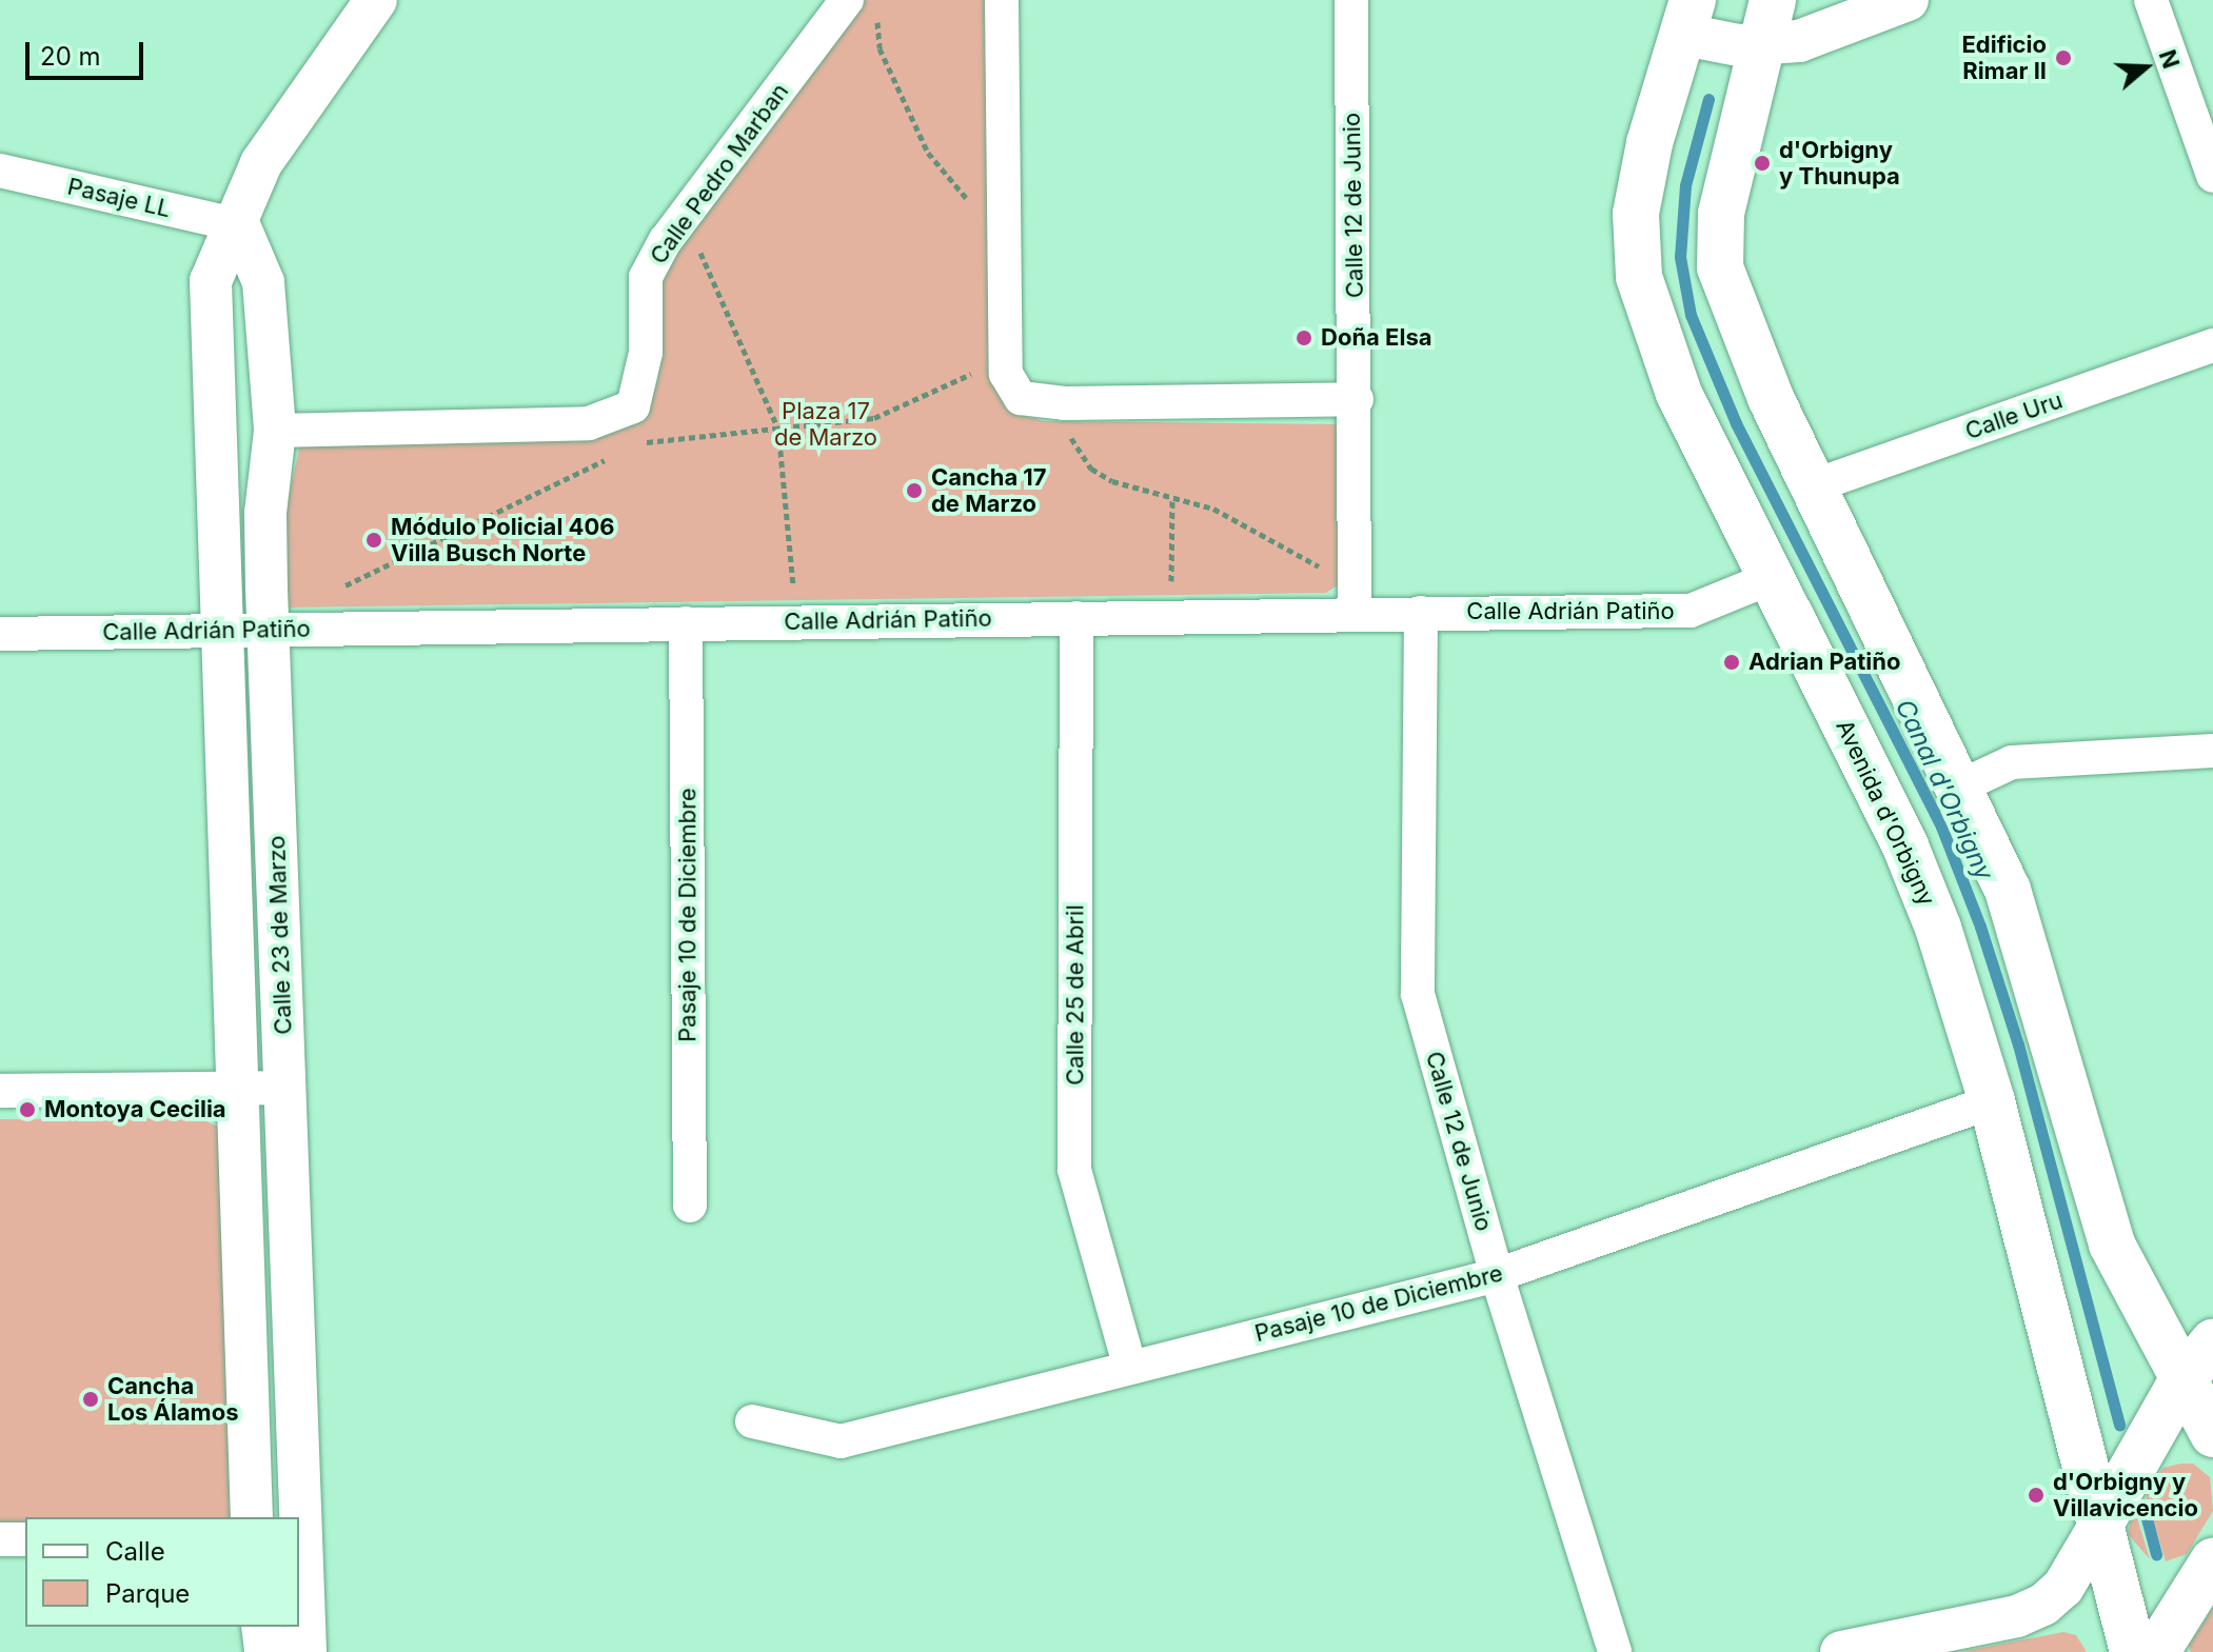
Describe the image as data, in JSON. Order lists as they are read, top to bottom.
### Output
{
  "streets": {
    "main road": ["Avenida d'Orbigny"],
    "street": [
      "Calle Pedro Marban",
      "Pasaje LL",
      "Calle 12 de Junio",
      "Calle Uru",
      "Calle Adrián Patiño",
      "Pasaje 10 de Diciembre",
      "Calle 23 de Marzo",
      "Calle 25 de Abril"
    ]
  },
  "crossings": [
    ["Calle Pedro Marban", "Calle 23 de Marzo"],
    ["Pasaje LL", "Calle 23 de Marzo"],
    ["Calle 12 de Junio", "Calle Adrián Patiño"],
    ["Calle 12 de Junio", "Pasaje 10 de Diciembre"],
    ["Calle Adrián Patiño", "Avenida d'Orbigny"],
    ["Calle Adrián Patiño", "Pasaje 10 de Diciembre"],
    ["Calle Adrián Patiño", "Calle 23 de Marzo"],
    ["Calle Adrián Patiño", "Calle 25 de Abril"],
    ["Avenida d'Orbigny", "Pasaje 10 de Diciembre"],
    ["Pasaje 10 de Diciembre", "Calle 25 de Abril"]
  ],
  "water": ["Canal d'Orbigny"],
  "parks": ["Plaza 17 de Marzo"],
  "places": [
    "Edificio Rimar II",
    "d'Orbigny y Thunupa",
    "Doña Elsa",
    "Cancha 17 de Marzo",
    "Módulo Policial 406 Villa Busch Norte",
    "Adrian Patiño",
    "Montoya Cecilia",
    "Cancha Los Álamos",
    "d'Orbigny y Villavicencio"
  ],
  "legend": ["Calle", "Parque"],
  "scale_bar": "20 m",
  "north": "right"
}
